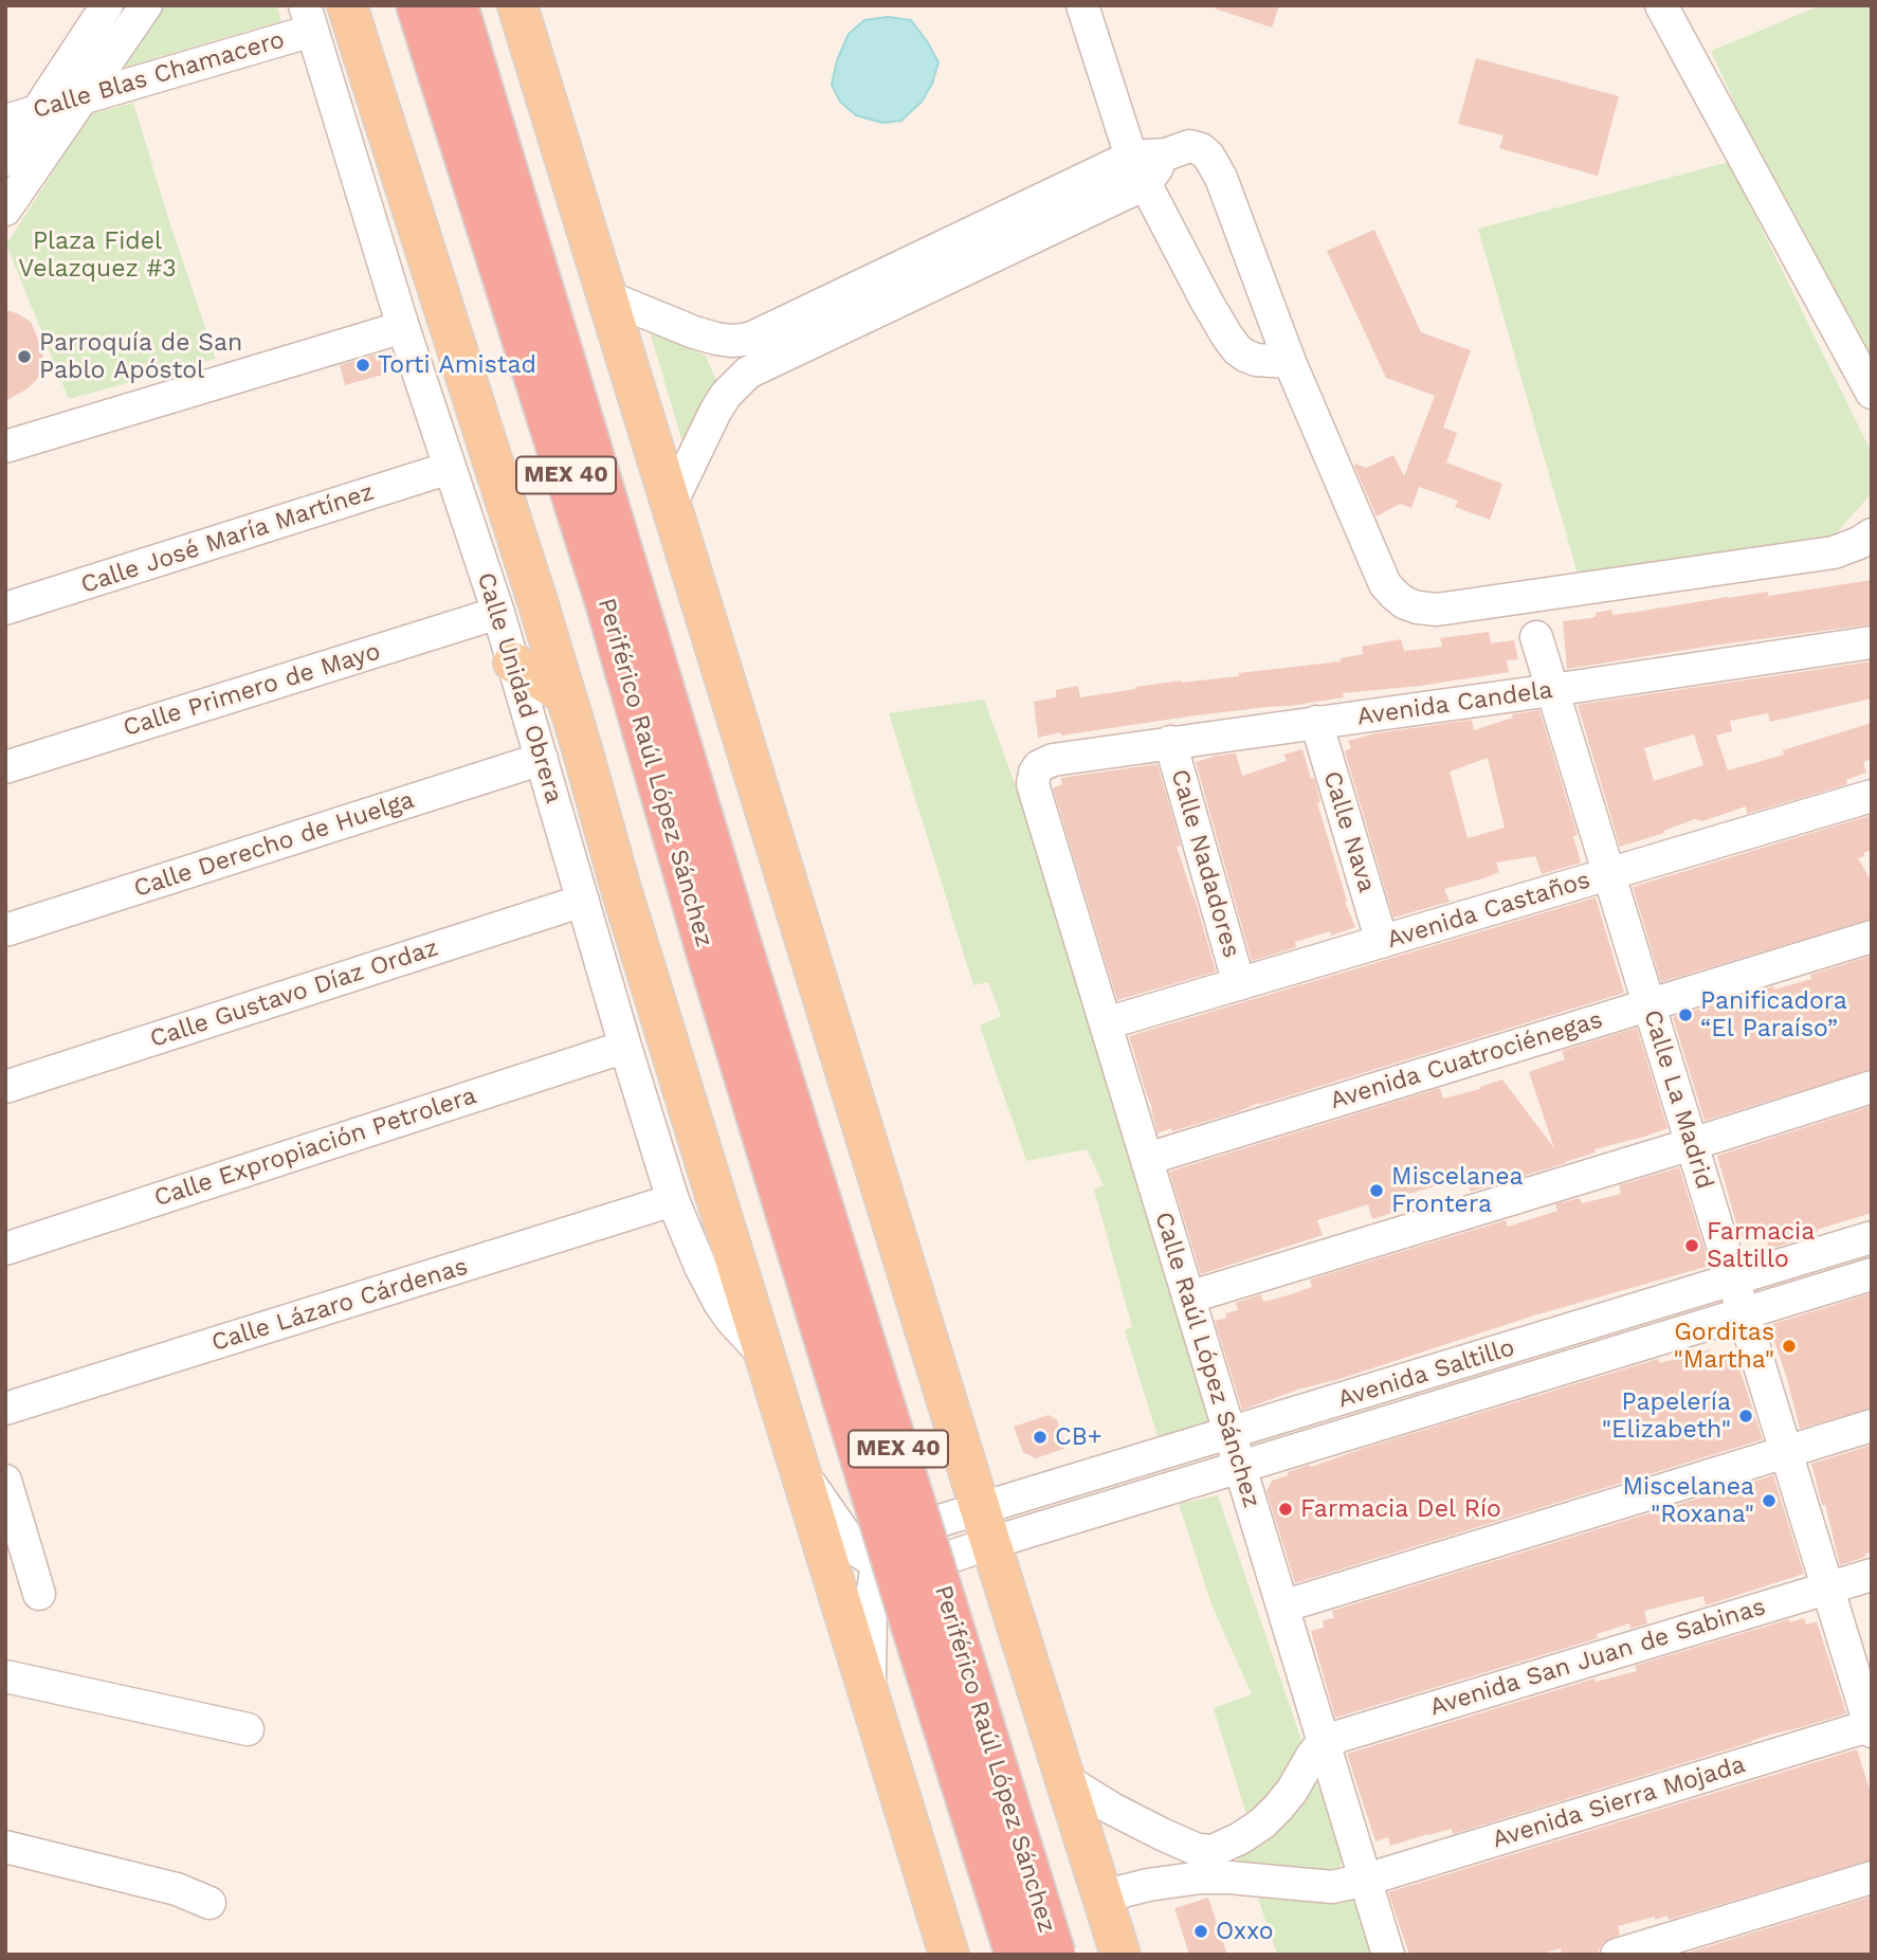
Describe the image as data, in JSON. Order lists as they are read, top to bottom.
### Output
{
  "streets": {
    "highway": ["MEX 40", "Periférico Raúl López Sánchez"],
    "street": [
      "Calle Blas Chamacero",
      "Calle José María Martínez",
      "Calle Unidad Obrera",
      "Calle Primero de Mayo",
      "Avenida Candela",
      "Calle Nava",
      "Calle Derecho de Huelga",
      "Calle Nadadores",
      "Avenida Castaños",
      "Calle Gustavo Díaz Ordaz",
      "Avenida Cuatrociénegas",
      "Calle La Madrid",
      "Calle Expropiación Petrolera",
      "Calle Lázaro Cárdenas",
      "Calle Raúl López Sánchez",
      "Avenida Saltillo",
      "Avenida San Juan de Sabinas",
      "Avenida Sierra Mojada"
    ]
  },
  "crossings": [
    ["Calle Blas Chamacero", "Calle Unidad Obrera"],
    ["Calle José María Martínez", "Calle Unidad Obrera"],
    ["Calle Unidad Obrera", "Calle Primero de Mayo"],
    ["Calle Unidad Obrera", "Calle Derecho de Huelga"],
    ["Calle Unidad Obrera", "Calle Gustavo Díaz Ordaz"],
    ["Calle Unidad Obrera", "Calle Expropiación Petrolera"],
    ["Calle Unidad Obrera", "Calle Lázaro Cárdenas"],
    ["Avenida Candela", "Calle Nava"],
    ["Avenida Candela", "Calle Nadadores"],
    ["Avenida Candela", "Calle La Madrid"],
    ["Avenida Candela", "Calle Raúl López Sánchez"],
    ["Periférico Raúl López Sánchez", "Avenida Saltillo"],
    ["Calle Nava", "Avenida Castaños"],
    ["Calle Nadadores", "Avenida Castaños"],
    ["Avenida Castaños", "Calle La Madrid"],
    ["Avenida Castaños", "Calle Raúl López Sánchez"],
    ["Avenida Cuatrociénegas", "Calle La Madrid"],
    ["Avenida Cuatrociénegas", "Calle Raúl López Sánchez"],
    ["Calle La Madrid", "Avenida Saltillo"],
    ["Calle La Madrid", "Avenida San Juan de Sabinas"],
    ["Calle La Madrid", "Avenida Sierra Mojada"],
    ["Calle Raúl López Sánchez", "Avenida Saltillo"],
    ["Calle Raúl López Sánchez", "Avenida San Juan de Sabinas"],
    ["Calle Raúl López Sánchez", "Avenida Sierra Mojada"]
  ],
  "parks": ["Plaza Fidel Velazquez #3"],
  "places": [
    "Parroquía de San Pablo Apóstol",
    "Torti Amistad",
    "Panificadora “El Paraíso”",
    "Miscelanea Frontera",
    "Farmacia Saltillo",
    "Gorditas \"Martha\"",
    "Papelería \"Elizabeth\"",
    "CB+",
    "Miscelanea \"Roxana\"",
    "Farmacia Del Río",
    "Oxxo"
  ]
}
